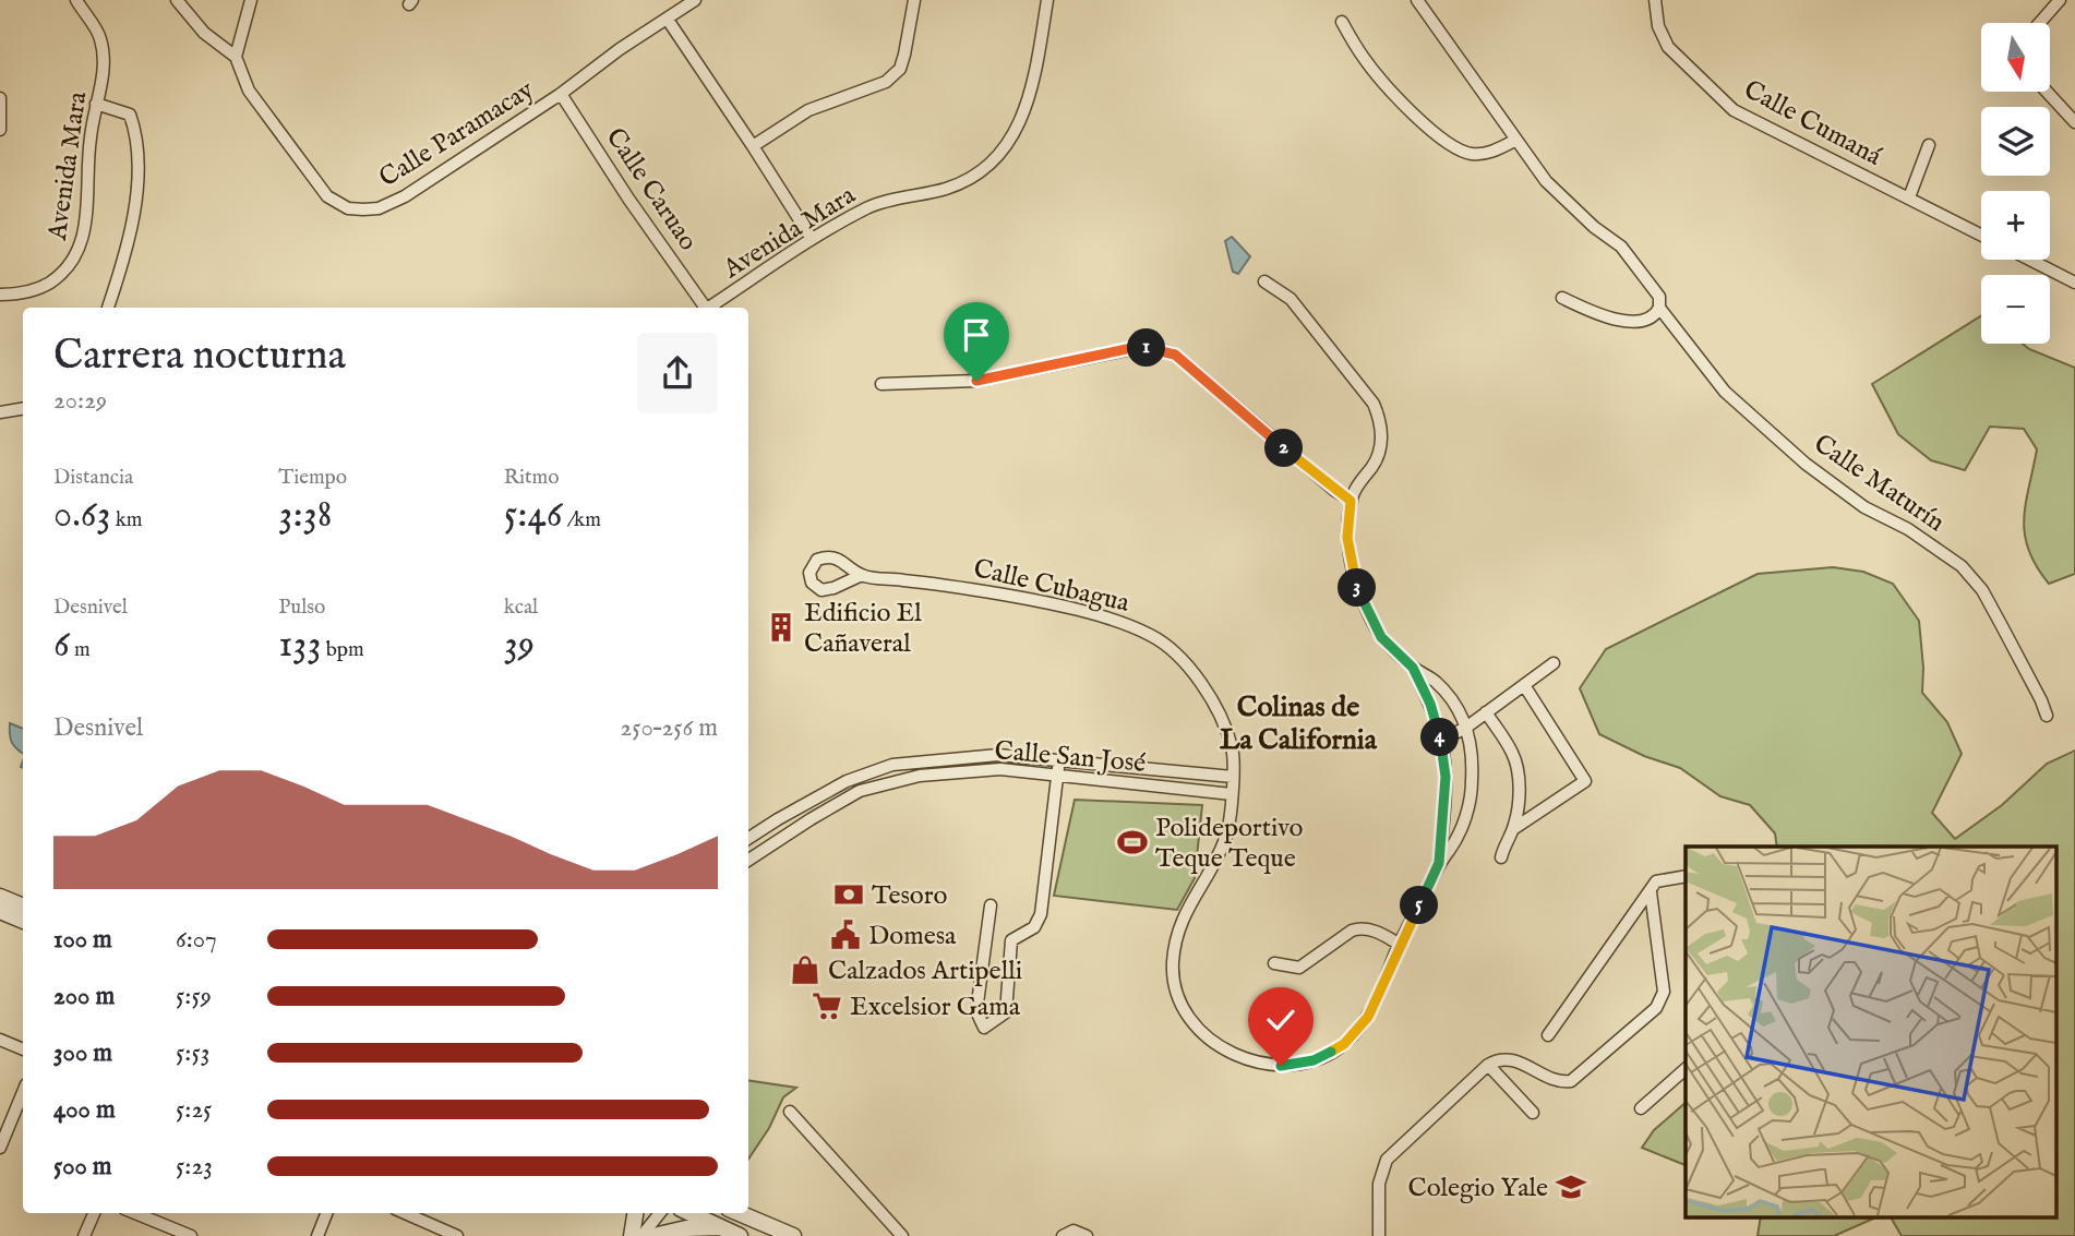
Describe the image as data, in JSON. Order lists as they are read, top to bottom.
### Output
{
  "streets": {
    "street": [
      "Calle Cumaná",
      "Calle Paramacay",
      "Avenida Mara",
      "Calle Caruao",
      "Calle Maturín",
      "Calle Cubagua",
      "Calle San José"
    ]
  },
  "crossings": [
    ["Calle Paramacay", "Calle Caruao"],
    ["Calle Cubagua", "Calle San José"]
  ],
  "districts": ["Colinas de La California"],
  "places": {
    "building": ["Edificio El Cañaveral"],
    "sports": ["Polideportivo Teque Teque"],
    "bank": ["Tesoro"],
    "public building": ["Domesa"],
    "shop": ["Calzados Artipelli"],
    "supermarket": ["Excelsior Gama"],
    "school or university": ["Colegio Yale"]
  },
  "north": "bottom",
  "page": {
    "map_buttons": ["+", "−"],
    "heading": ["Carrera nocturna", "20:29"],
    "pins": [
      "1",
      "2",
      "3",
      "4",
      "5"
    ],
    "stats": [
      ["Distancia", "0.63 km"],
      ["Tiempo", "3:38"],
      ["Ritmo", "5:46 /km"],
      ["Desnivel", "6 m"],
      ["Pulso", "133 bpm"],
      ["kcal", "39"]
    ],
    "chart": ["Desnivel", "250–256 m"],
    "list": [
      {
        "name": "100 m",
        "note": "6:07"
      },
      {
        "name": "200 m",
        "note": "5:59"
      },
      {
        "name": "300 m",
        "note": "5:53"
      },
      {
        "name": "400 m",
        "note": "5:25"
      },
      {
        "name": "500 m",
        "note": "5:23"
      }
    ]
  }
}
